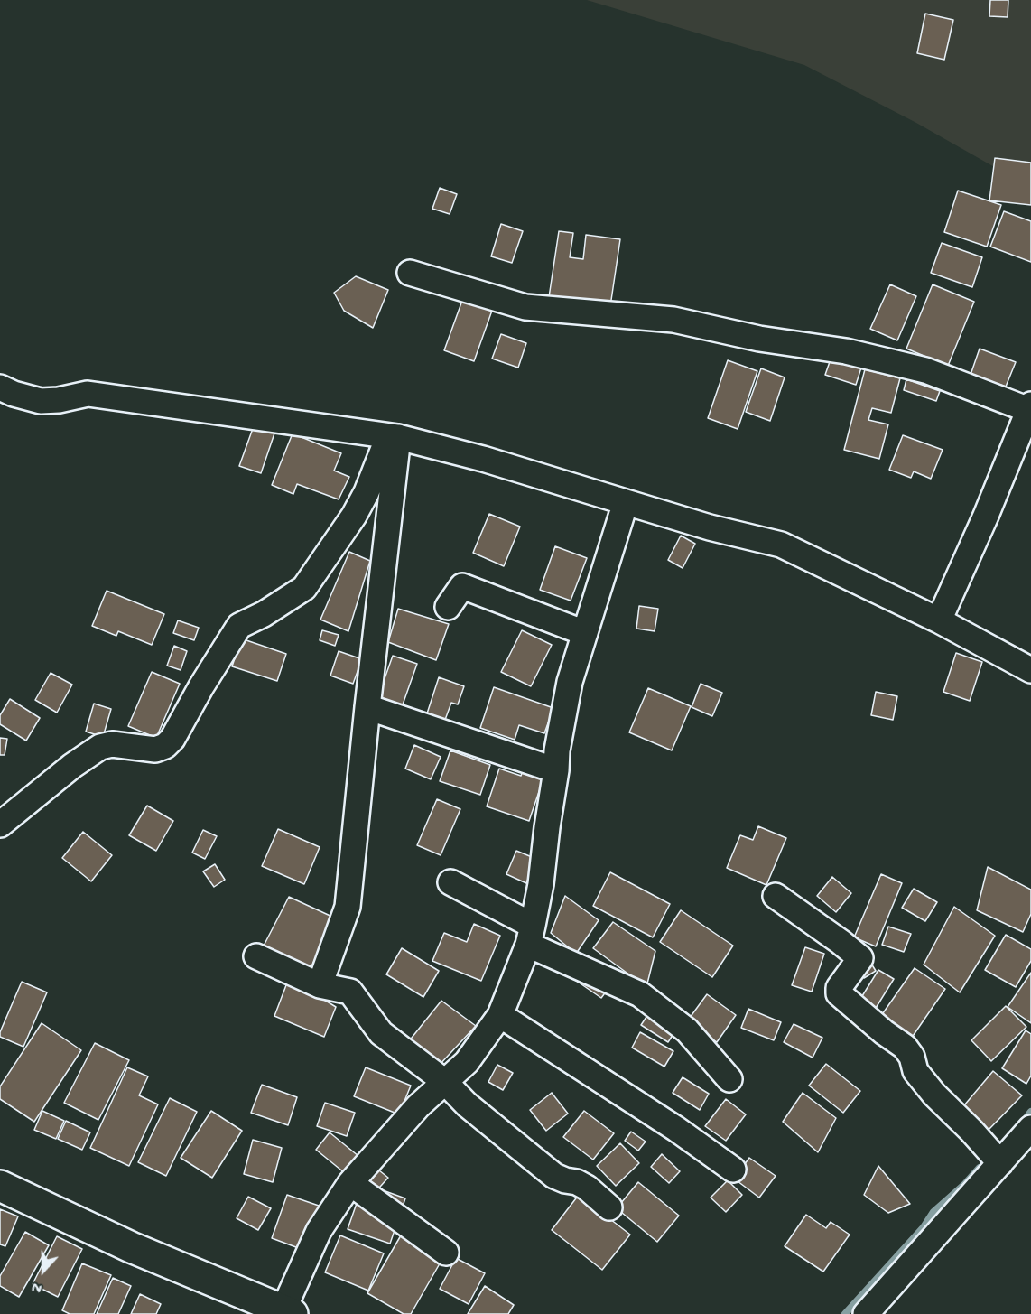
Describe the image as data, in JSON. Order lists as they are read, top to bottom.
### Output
{
  "north": "bottom"
}
